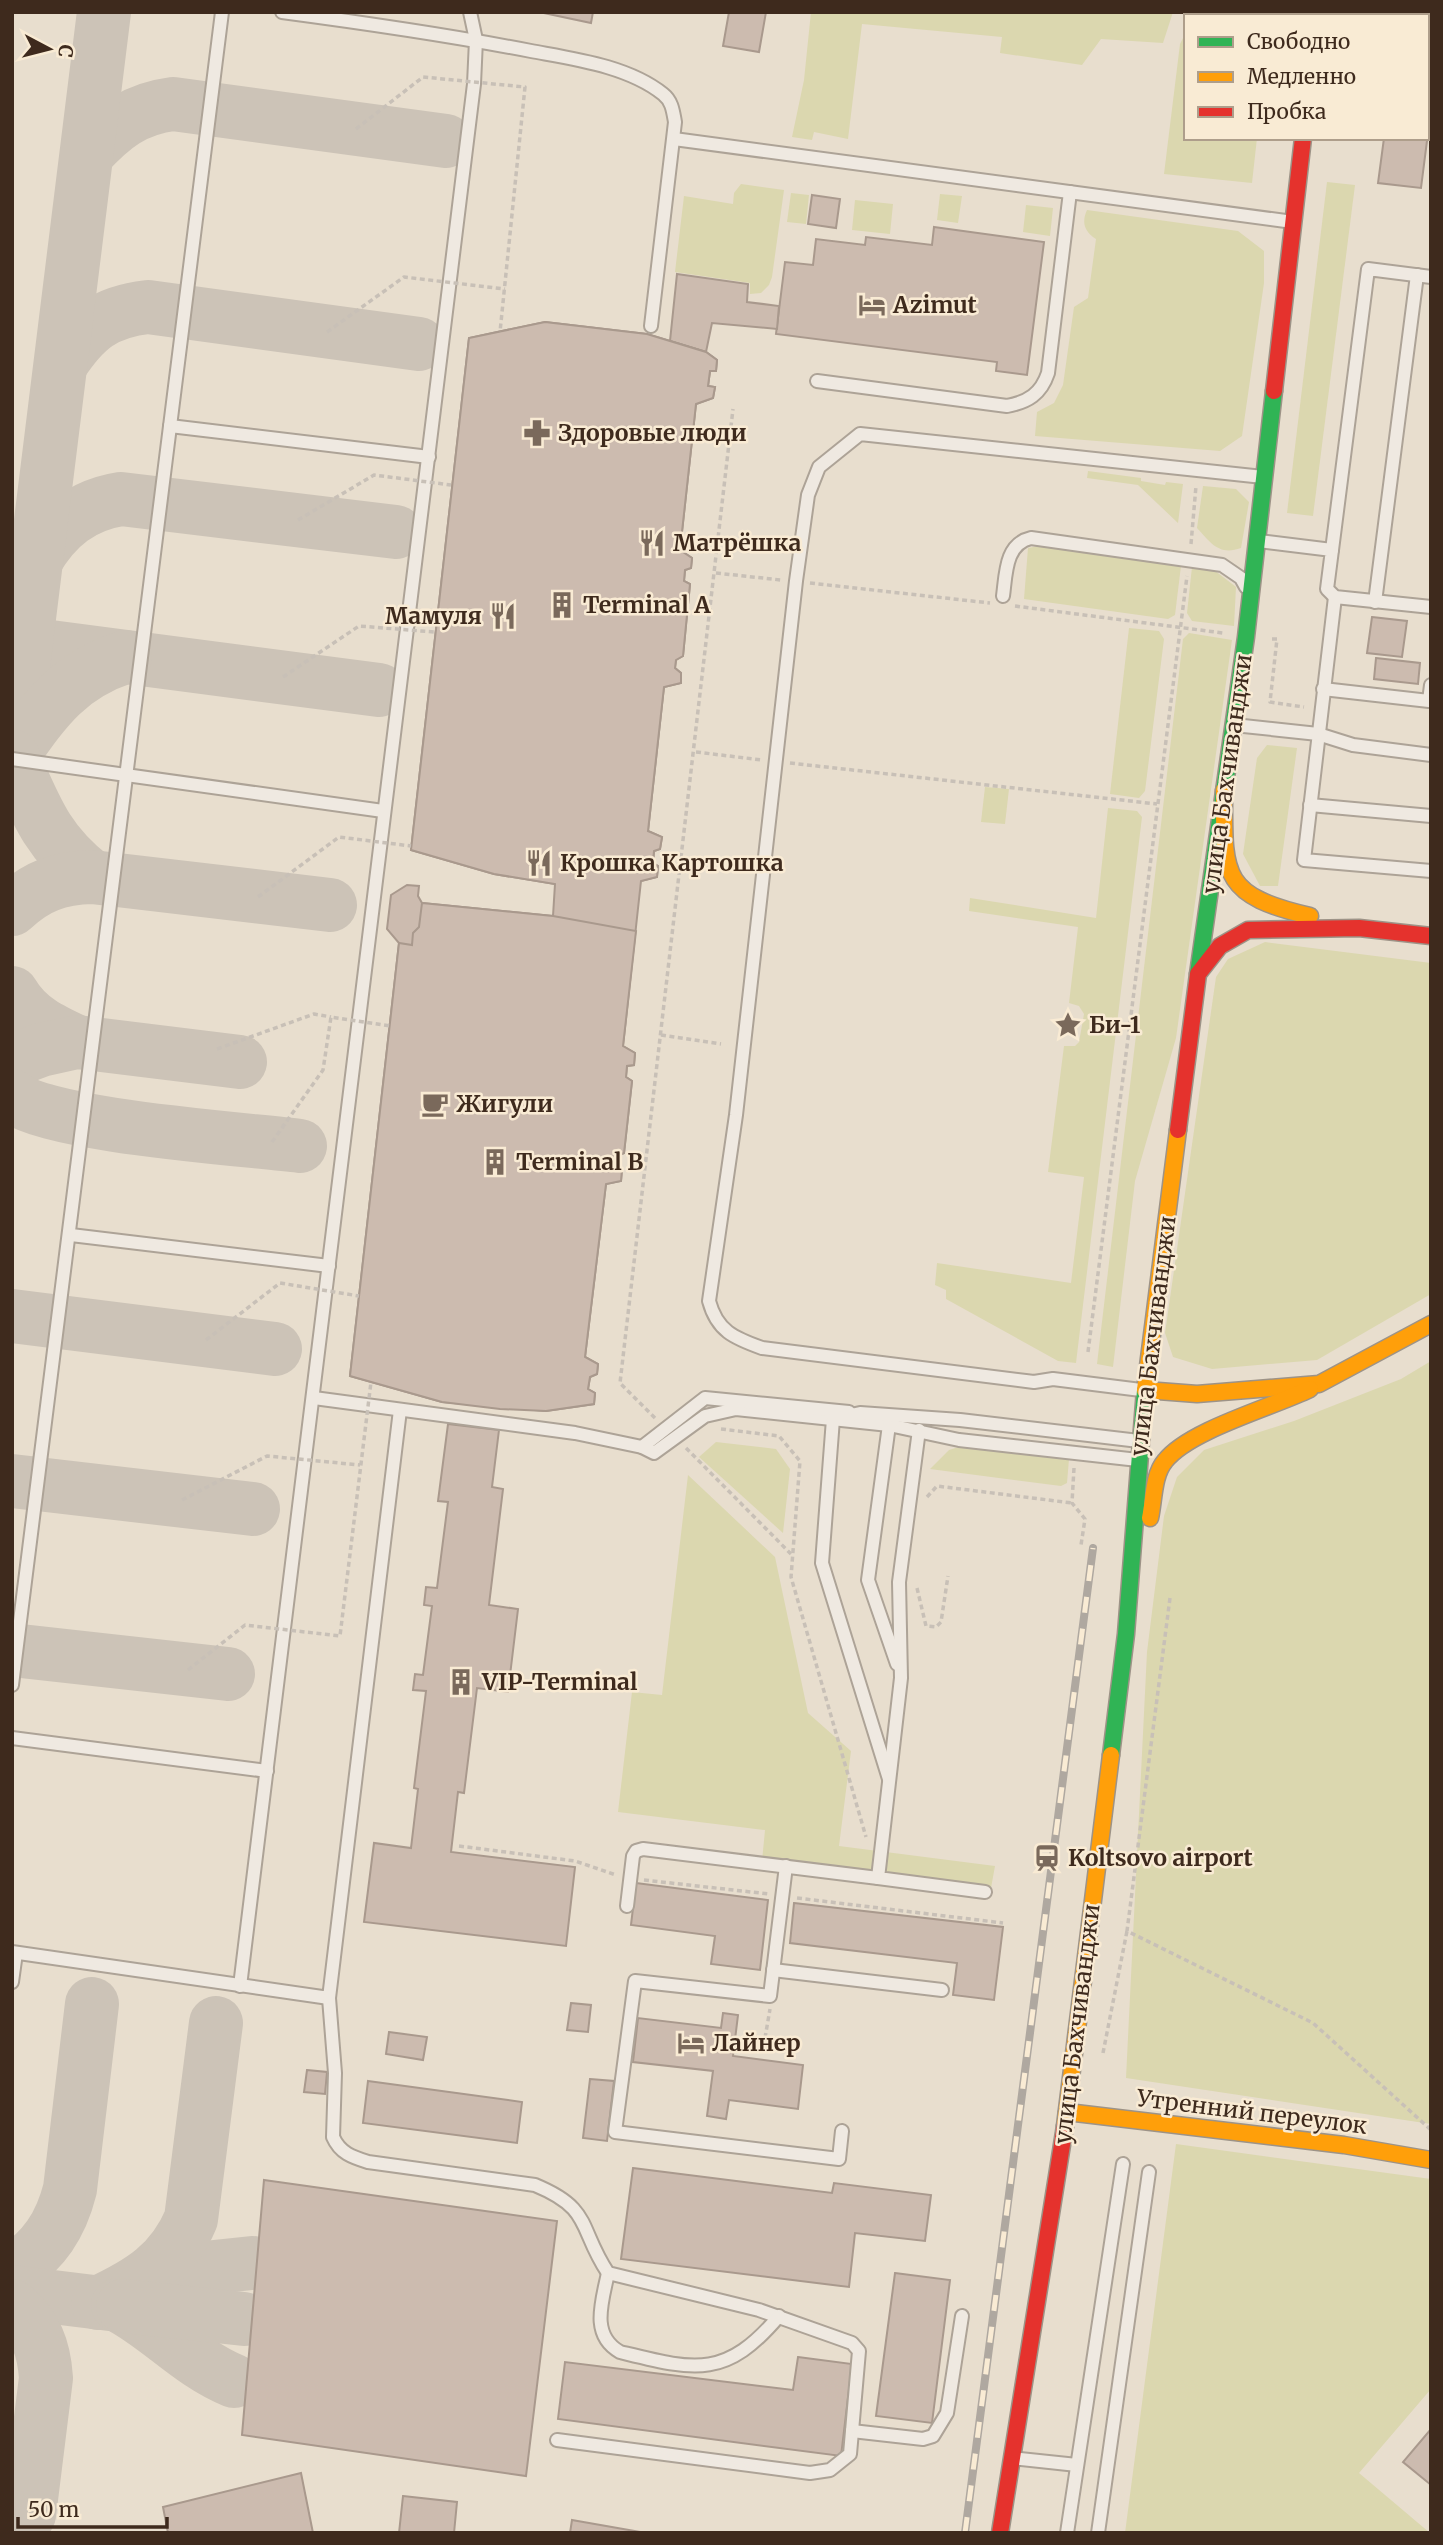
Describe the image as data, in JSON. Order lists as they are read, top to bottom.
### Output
{
  "streets": {
    "main road": ["улица Бахчиванджи", "Утренний переулок"]
  },
  "crossings": [
    ["улица Бахчиванджи", "Утренний переулок"]
  ],
  "places": {
    "hotel": ["Azimut", "Лайнер"],
    "pharmacy": ["Здоровые люди"],
    "restaurant": ["Матрёшка", "Мамуля", "Крошка Картошка"],
    "building": ["Terminal A", "Terminal B", "VIP-Terminal"],
    "place": ["Би-1"],
    "cafe": ["Жигули"],
    "station": ["Koltsovo airport"]
  },
  "legend": ["Свободно", "Медленно", "Пробка"],
  "scale_bar": "50 m",
  "north": "right"
}
